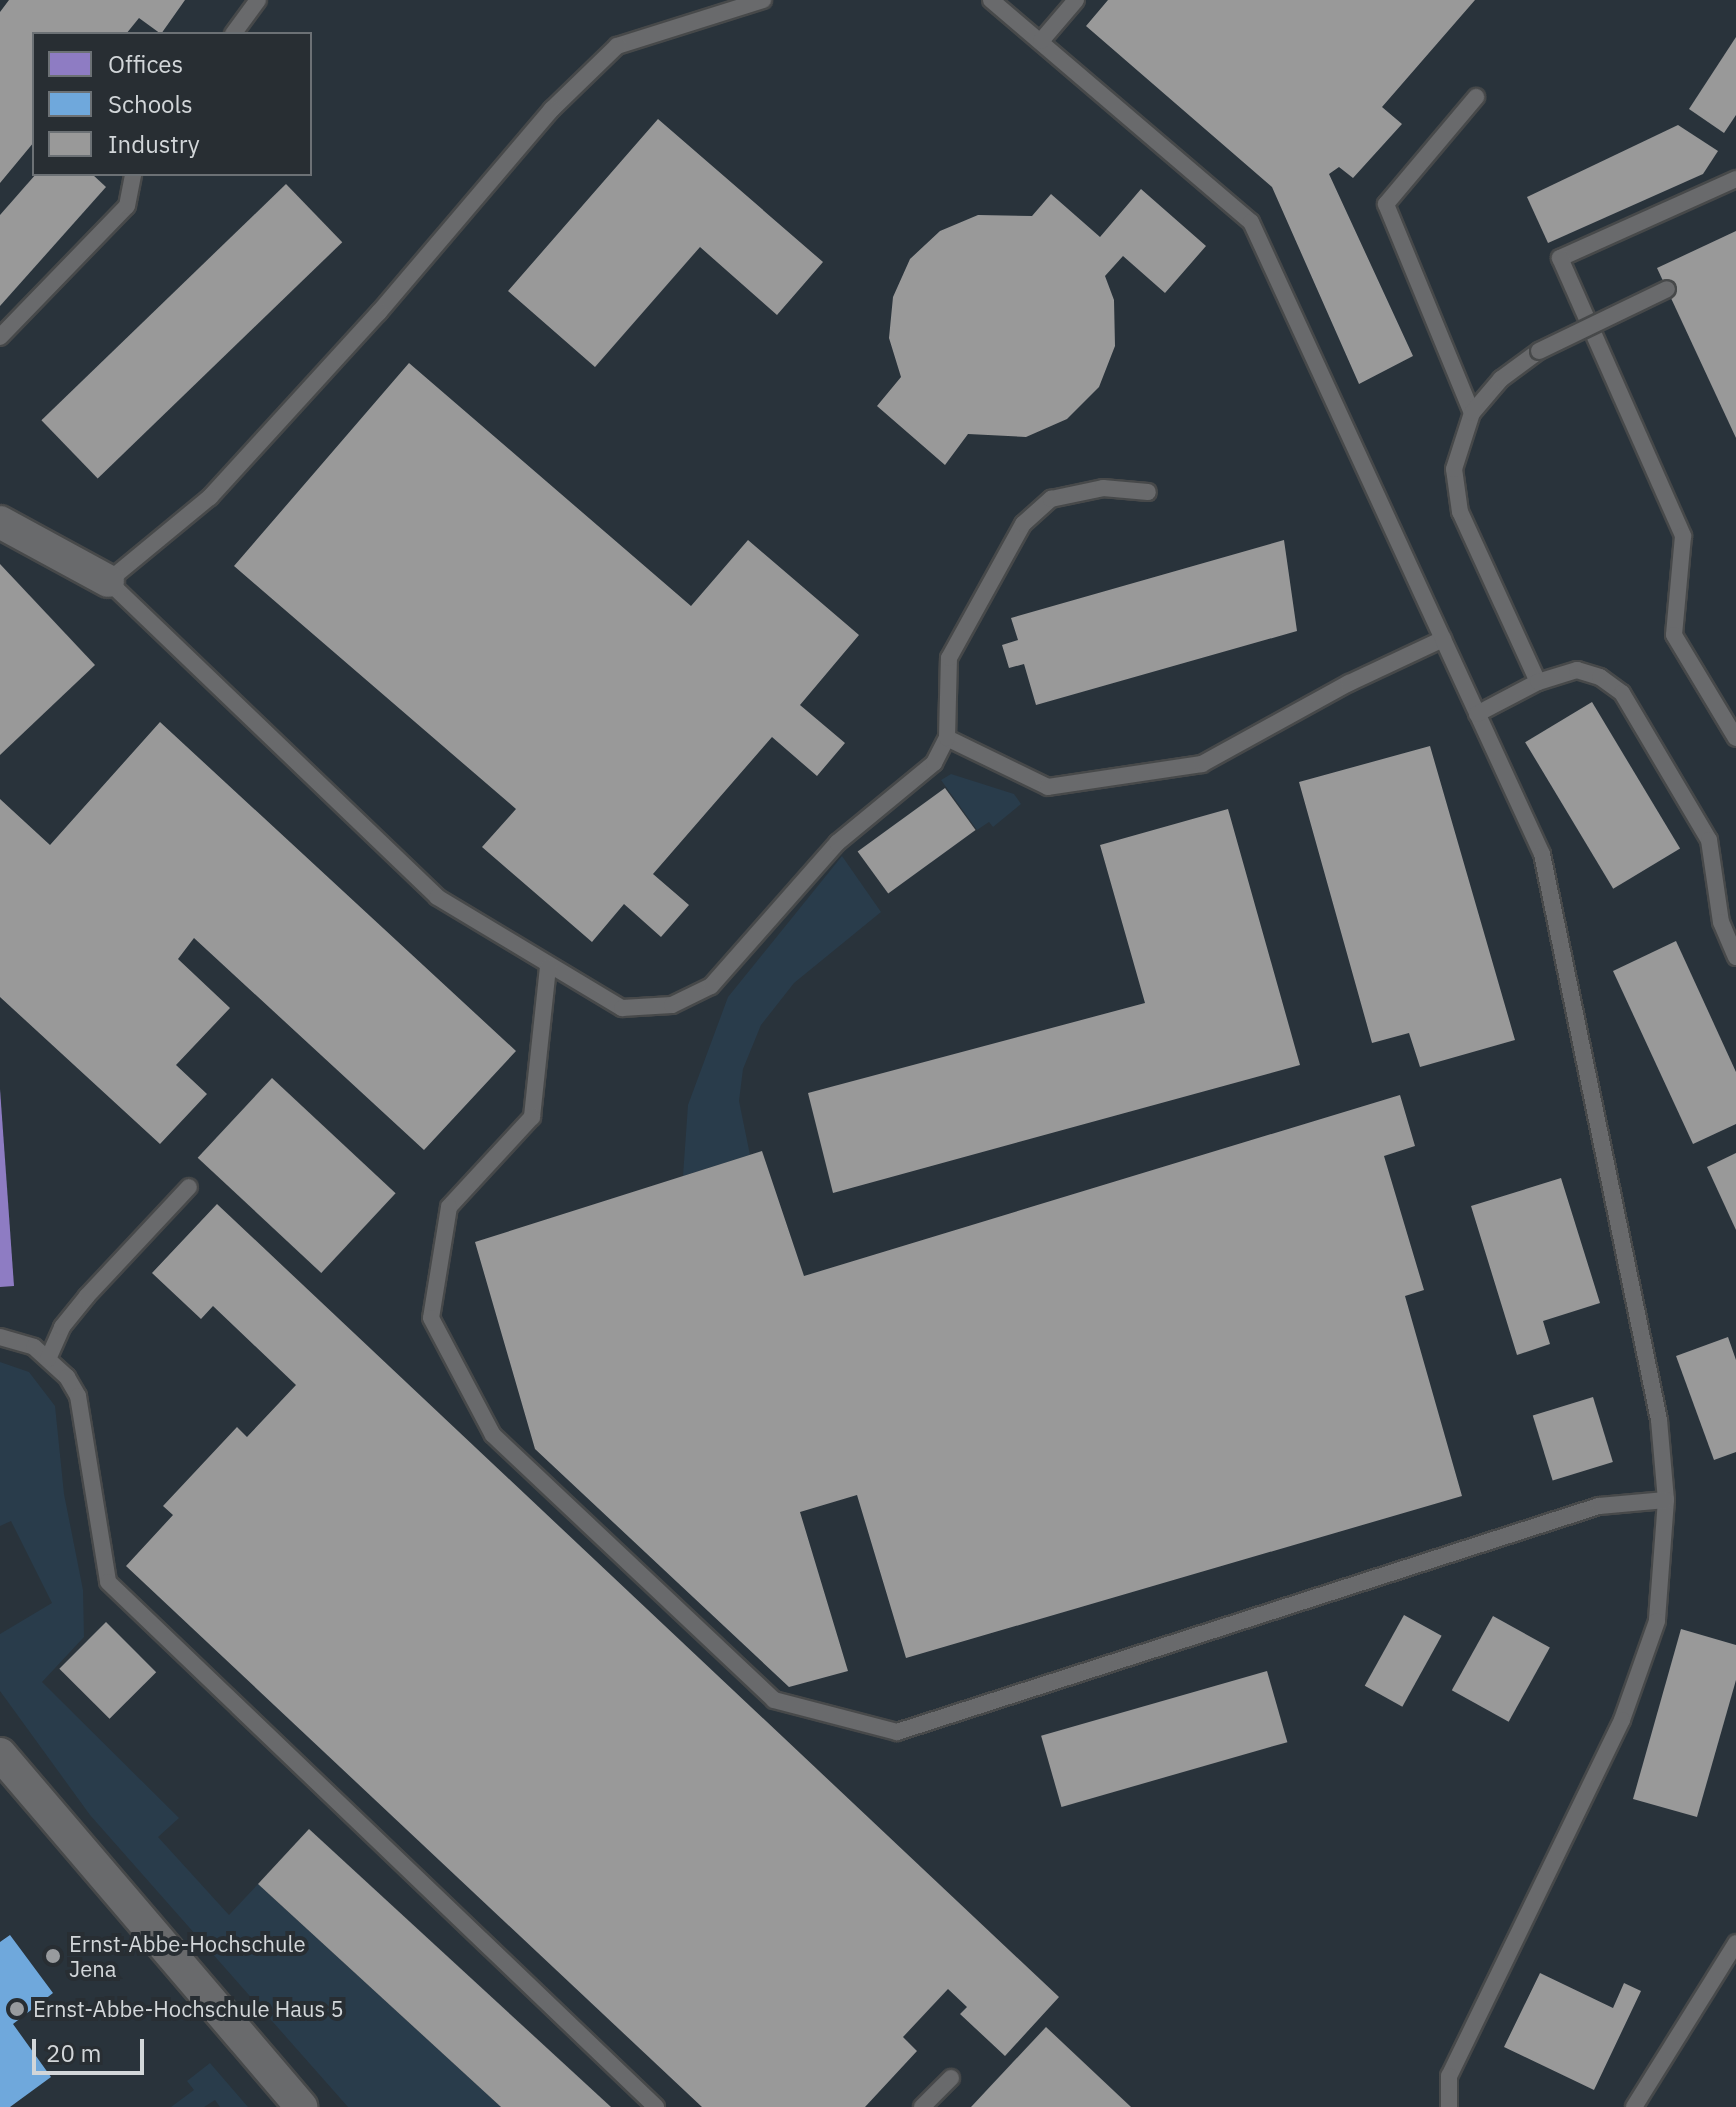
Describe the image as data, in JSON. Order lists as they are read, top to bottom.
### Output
{
  "places": ["Ernst-Abbe-Hochschule Jena", "Ernst-Abbe-Hochschule Haus 5"],
  "legend": ["Offices", "Schools", "Industry"],
  "scale_bar": "20 m"
}
